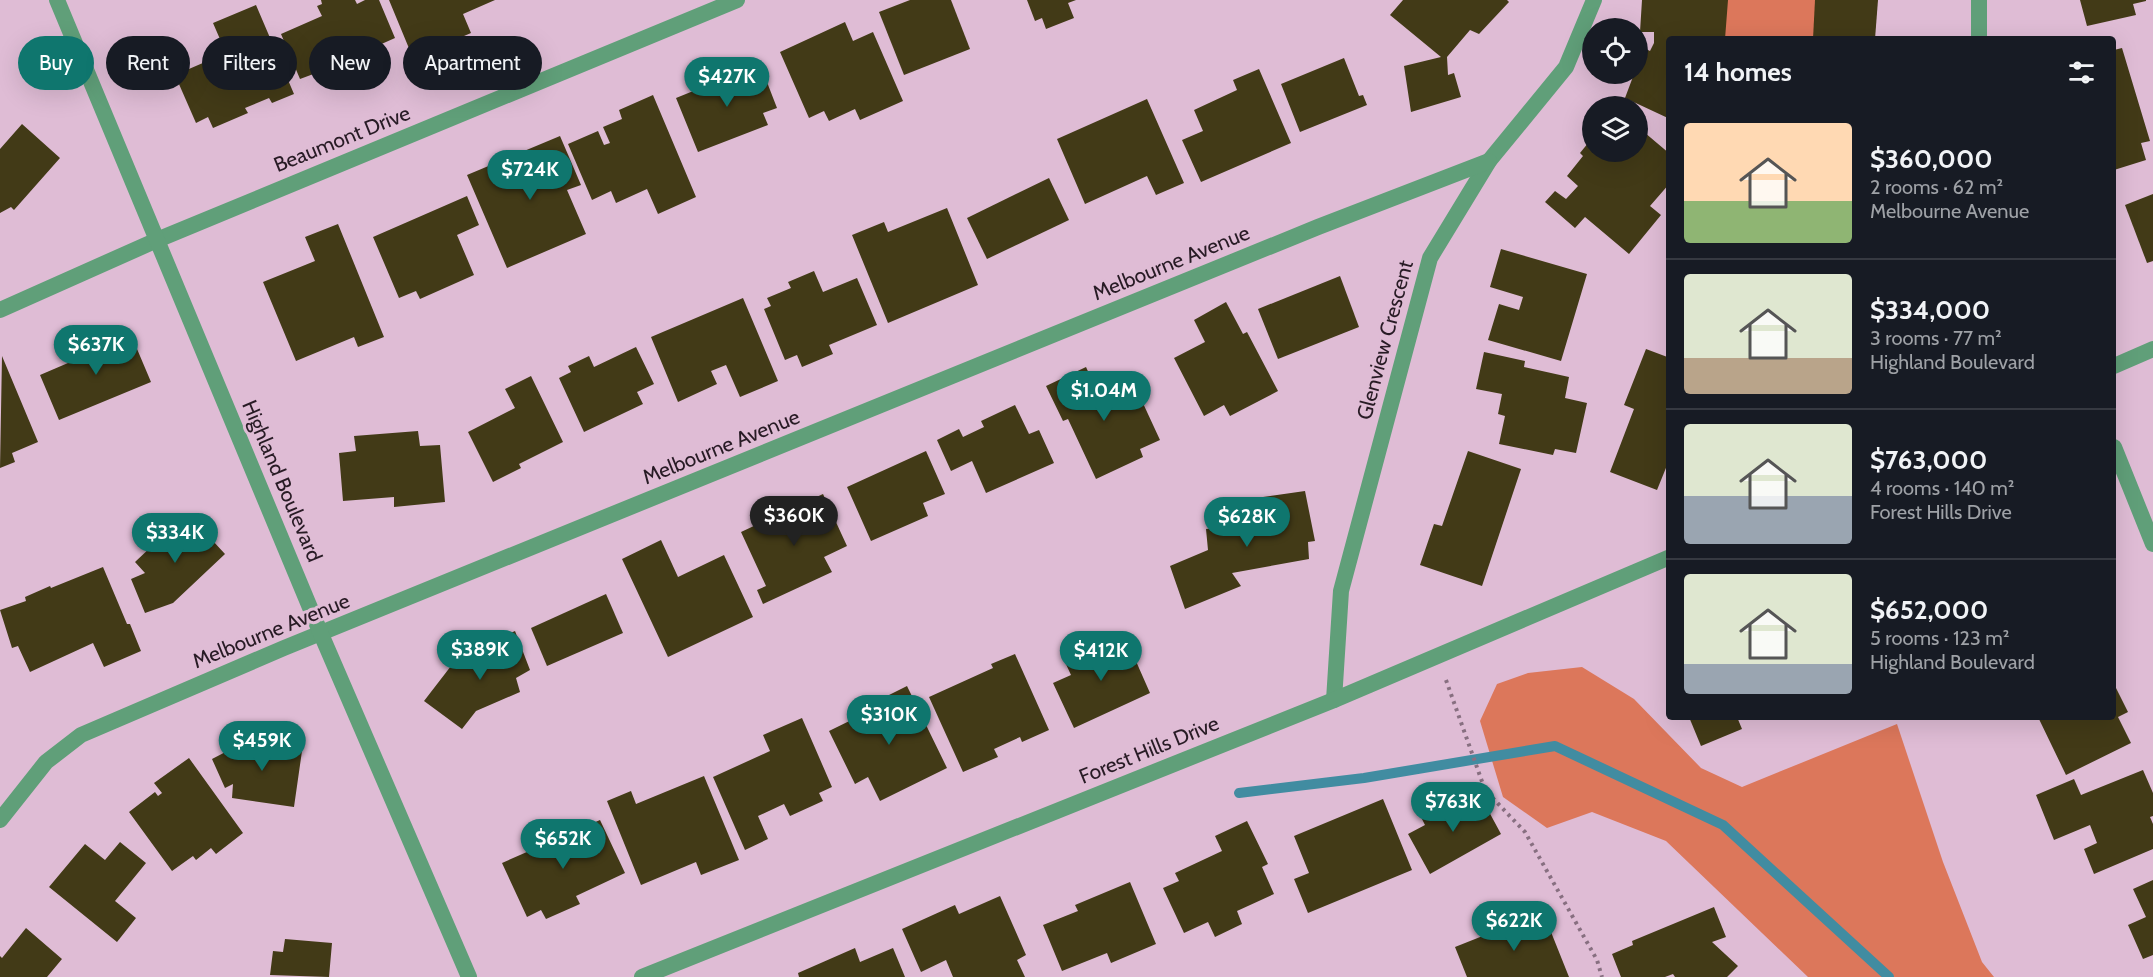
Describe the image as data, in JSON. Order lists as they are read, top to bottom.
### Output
{
  "streets": {
    "street": [
      "Beaumont Drive",
      "Melbourne Avenue",
      "Glenview Crescent",
      "Highland Boulevard",
      "Forest Hills Drive"
    ]
  },
  "crossings": [
    ["Beaumont Drive", "Highland Boulevard"],
    ["Melbourne Avenue", "Glenview Crescent"],
    ["Melbourne Avenue", "Highland Boulevard"],
    ["Glenview Crescent", "Forest Hills Drive"]
  ],
  "page": {
    "chip": [
      "Buy",
      "Rent",
      "Filters",
      "New",
      "Apartment"
    ],
    "heading": "14 homes",
    "price": [
      "$427K",
      "$724K",
      "$637K",
      "$1.04M",
      "$360K",
      "$628K",
      "$334K",
      "$389K",
      "$412K",
      "$310K",
      "$459K",
      "$763K",
      "$652K",
      "$622K"
    ],
    "list": [
      {
        "name": "$360,000",
        "note": "2 rooms · 62 m² · Melbourne Avenue"
      },
      {
        "name": "$334,000",
        "note": "3 rooms · 77 m² · Highland Boulevard"
      },
      {
        "name": "$763,000",
        "note": "4 rooms · 140 m² · Forest Hills Drive"
      },
      {
        "name": "$652,000",
        "note": "5 rooms · 123 m² · Highland Boulevard"
      }
    ]
  }
}
